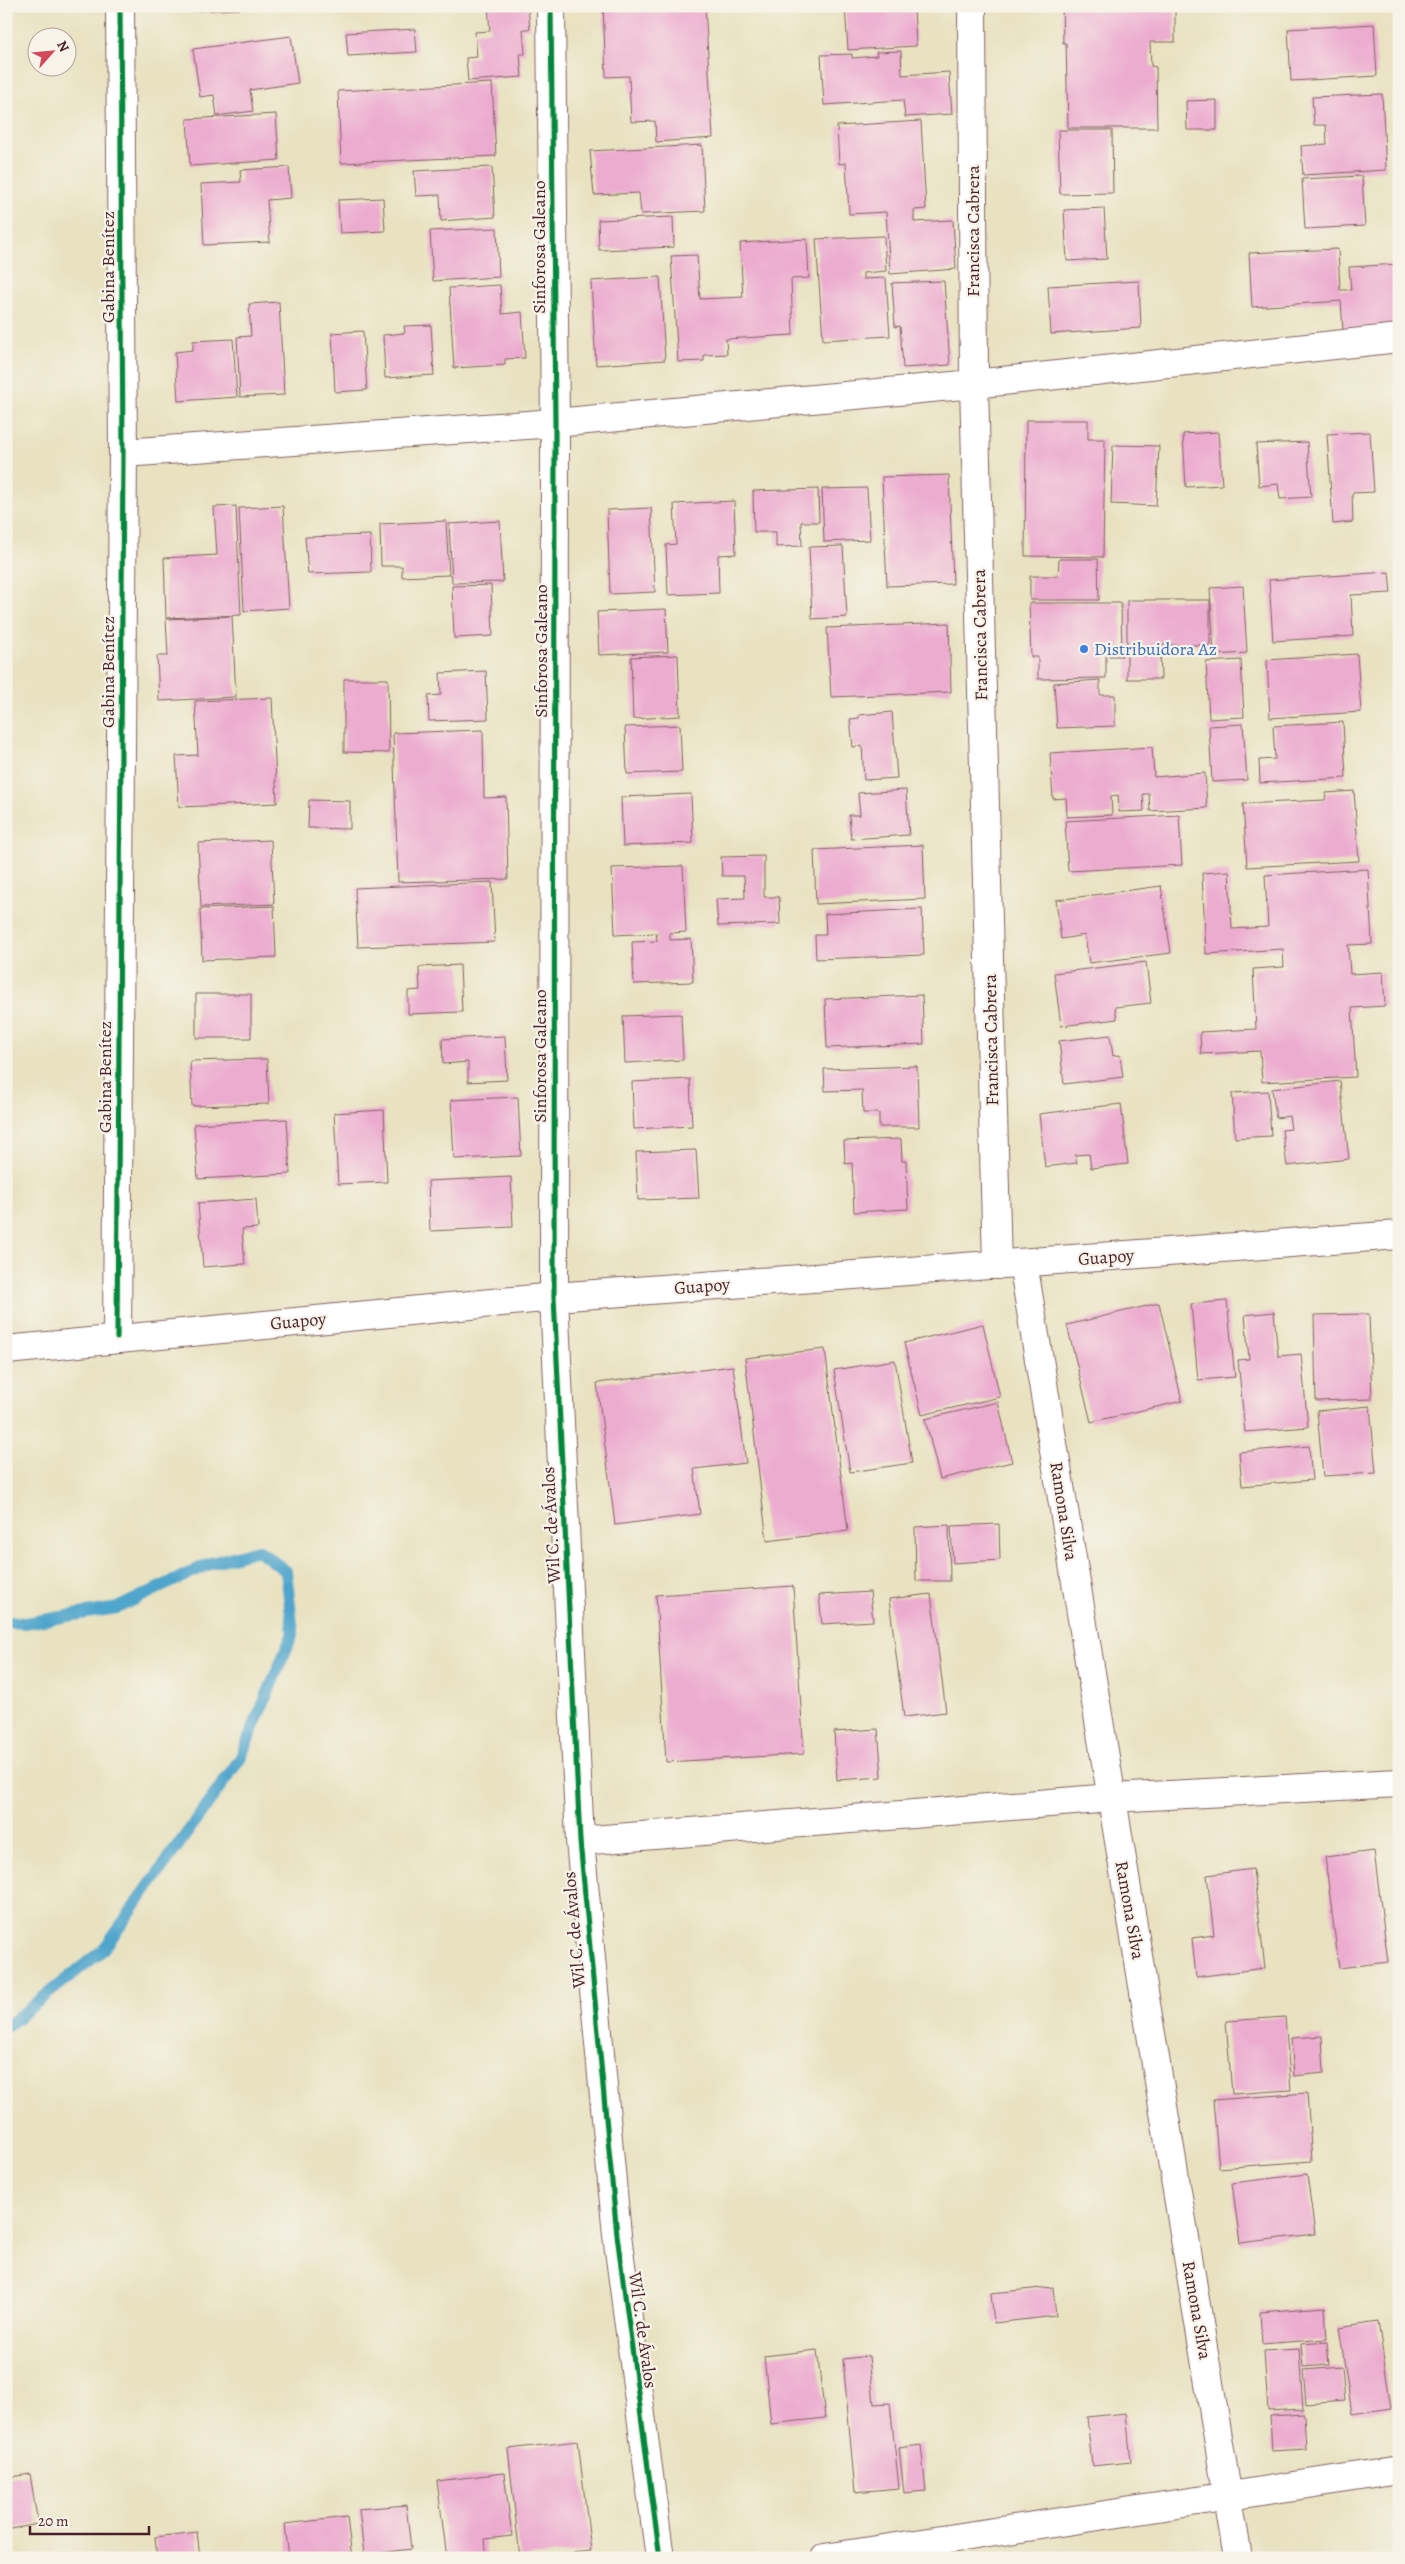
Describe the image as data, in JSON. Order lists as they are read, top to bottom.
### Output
{
  "streets": {
    "street": [
      "Francisca Cabrera",
      "Sinforosa Galeano",
      "Gabina Benítez",
      "Guapoy",
      "Ramona Silva",
      "Wil C. de Ávalos"
    ]
  },
  "crossings": [
    ["Francisca Cabrera", "Guapoy"],
    ["Francisca Cabrera", "Ramona Silva"],
    ["Sinforosa Galeano", "Guapoy"],
    ["Sinforosa Galeano", "Wil C. de Ávalos"],
    ["Gabina Benítez", "Guapoy"],
    ["Guapoy", "Ramona Silva"],
    ["Guapoy", "Wil C. de Ávalos"]
  ],
  "places": ["Distribuidora Az"],
  "scale_bar": "20 m",
  "north": "top right"
}
